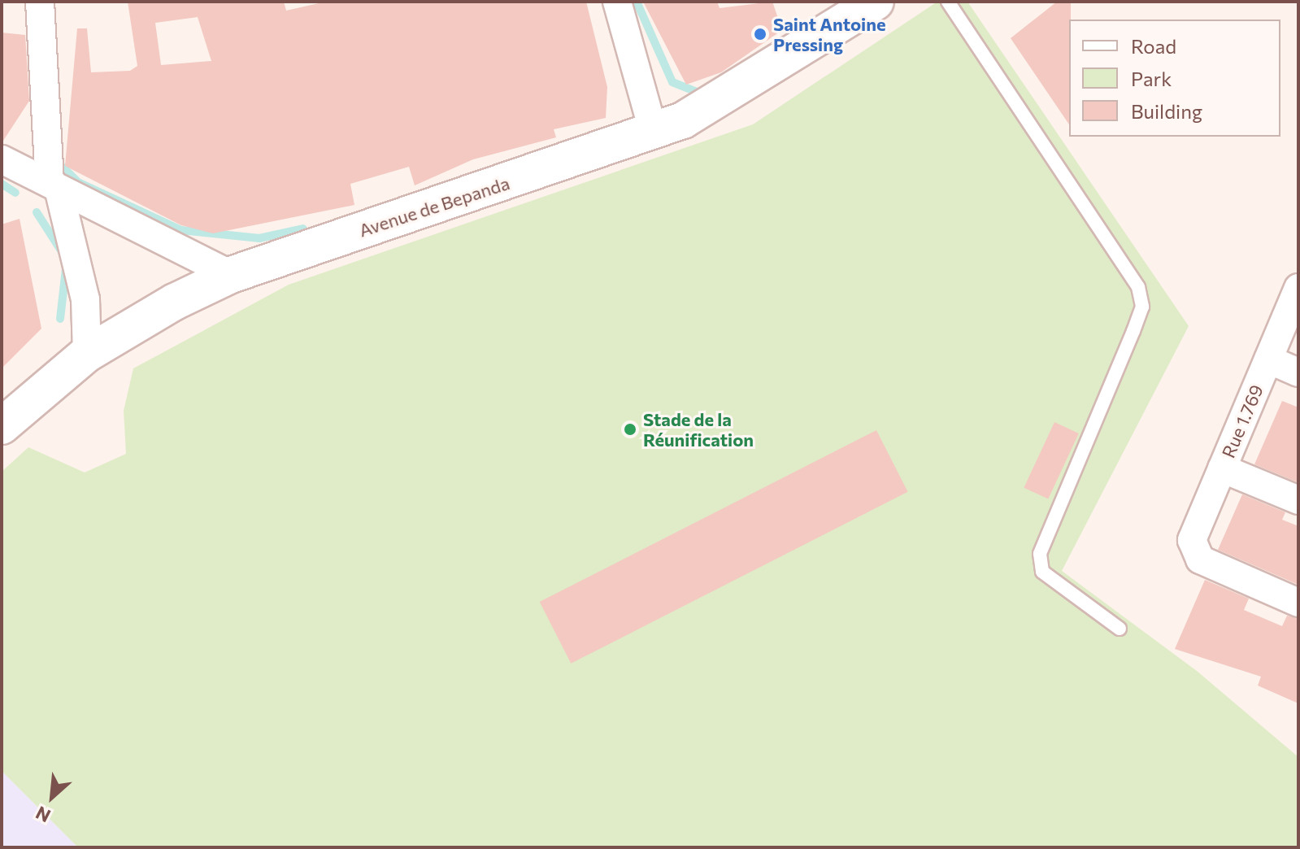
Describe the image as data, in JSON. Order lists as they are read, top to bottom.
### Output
{
  "streets": {
    "main road": ["Avenue de Bepanda"],
    "street": ["Rue 1.769"]
  },
  "places": ["Saint Antoine Pressing", "Stade de la Réunification"],
  "legend": ["Road", "Park", "Building"],
  "north": "bottom left"
}
